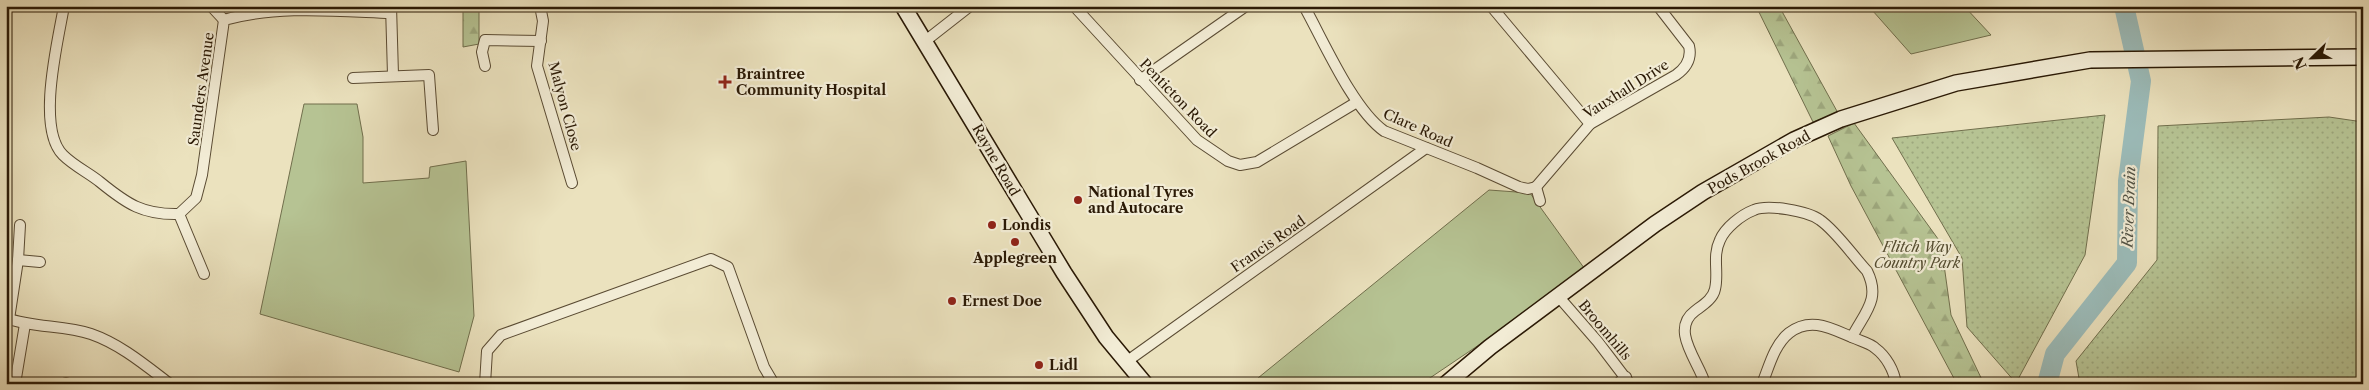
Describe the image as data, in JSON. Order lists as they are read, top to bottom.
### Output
{
  "streets": {
    "main road": ["Rayne Road", "Pods Brook Road"],
    "street": [
      "Saunders Avenue",
      "Vauxhall Drive",
      "Penticton Road",
      "Malyon Close",
      "Clare Road",
      "Francis Road",
      "Broomhills"
    ]
  },
  "crossings": [
    ["Vauxhall Drive", "Clare Road"],
    ["Penticton Road", "Clare Road"],
    ["Clare Road", "Francis Road"],
    ["Rayne Road", "Francis Road"],
    ["Pods Brook Road", "Broomhills"]
  ],
  "water": ["River Brain"],
  "parks": ["Flitch Way Country Park"],
  "places": {
    "health": ["Braintree Community Hospital"],
    "other": [
      "National Tyres and Autocare",
      "Londis",
      "Applegreen",
      "Ernest Doe",
      "Lidl"
    ]
  },
  "north": "bottom left"
}
